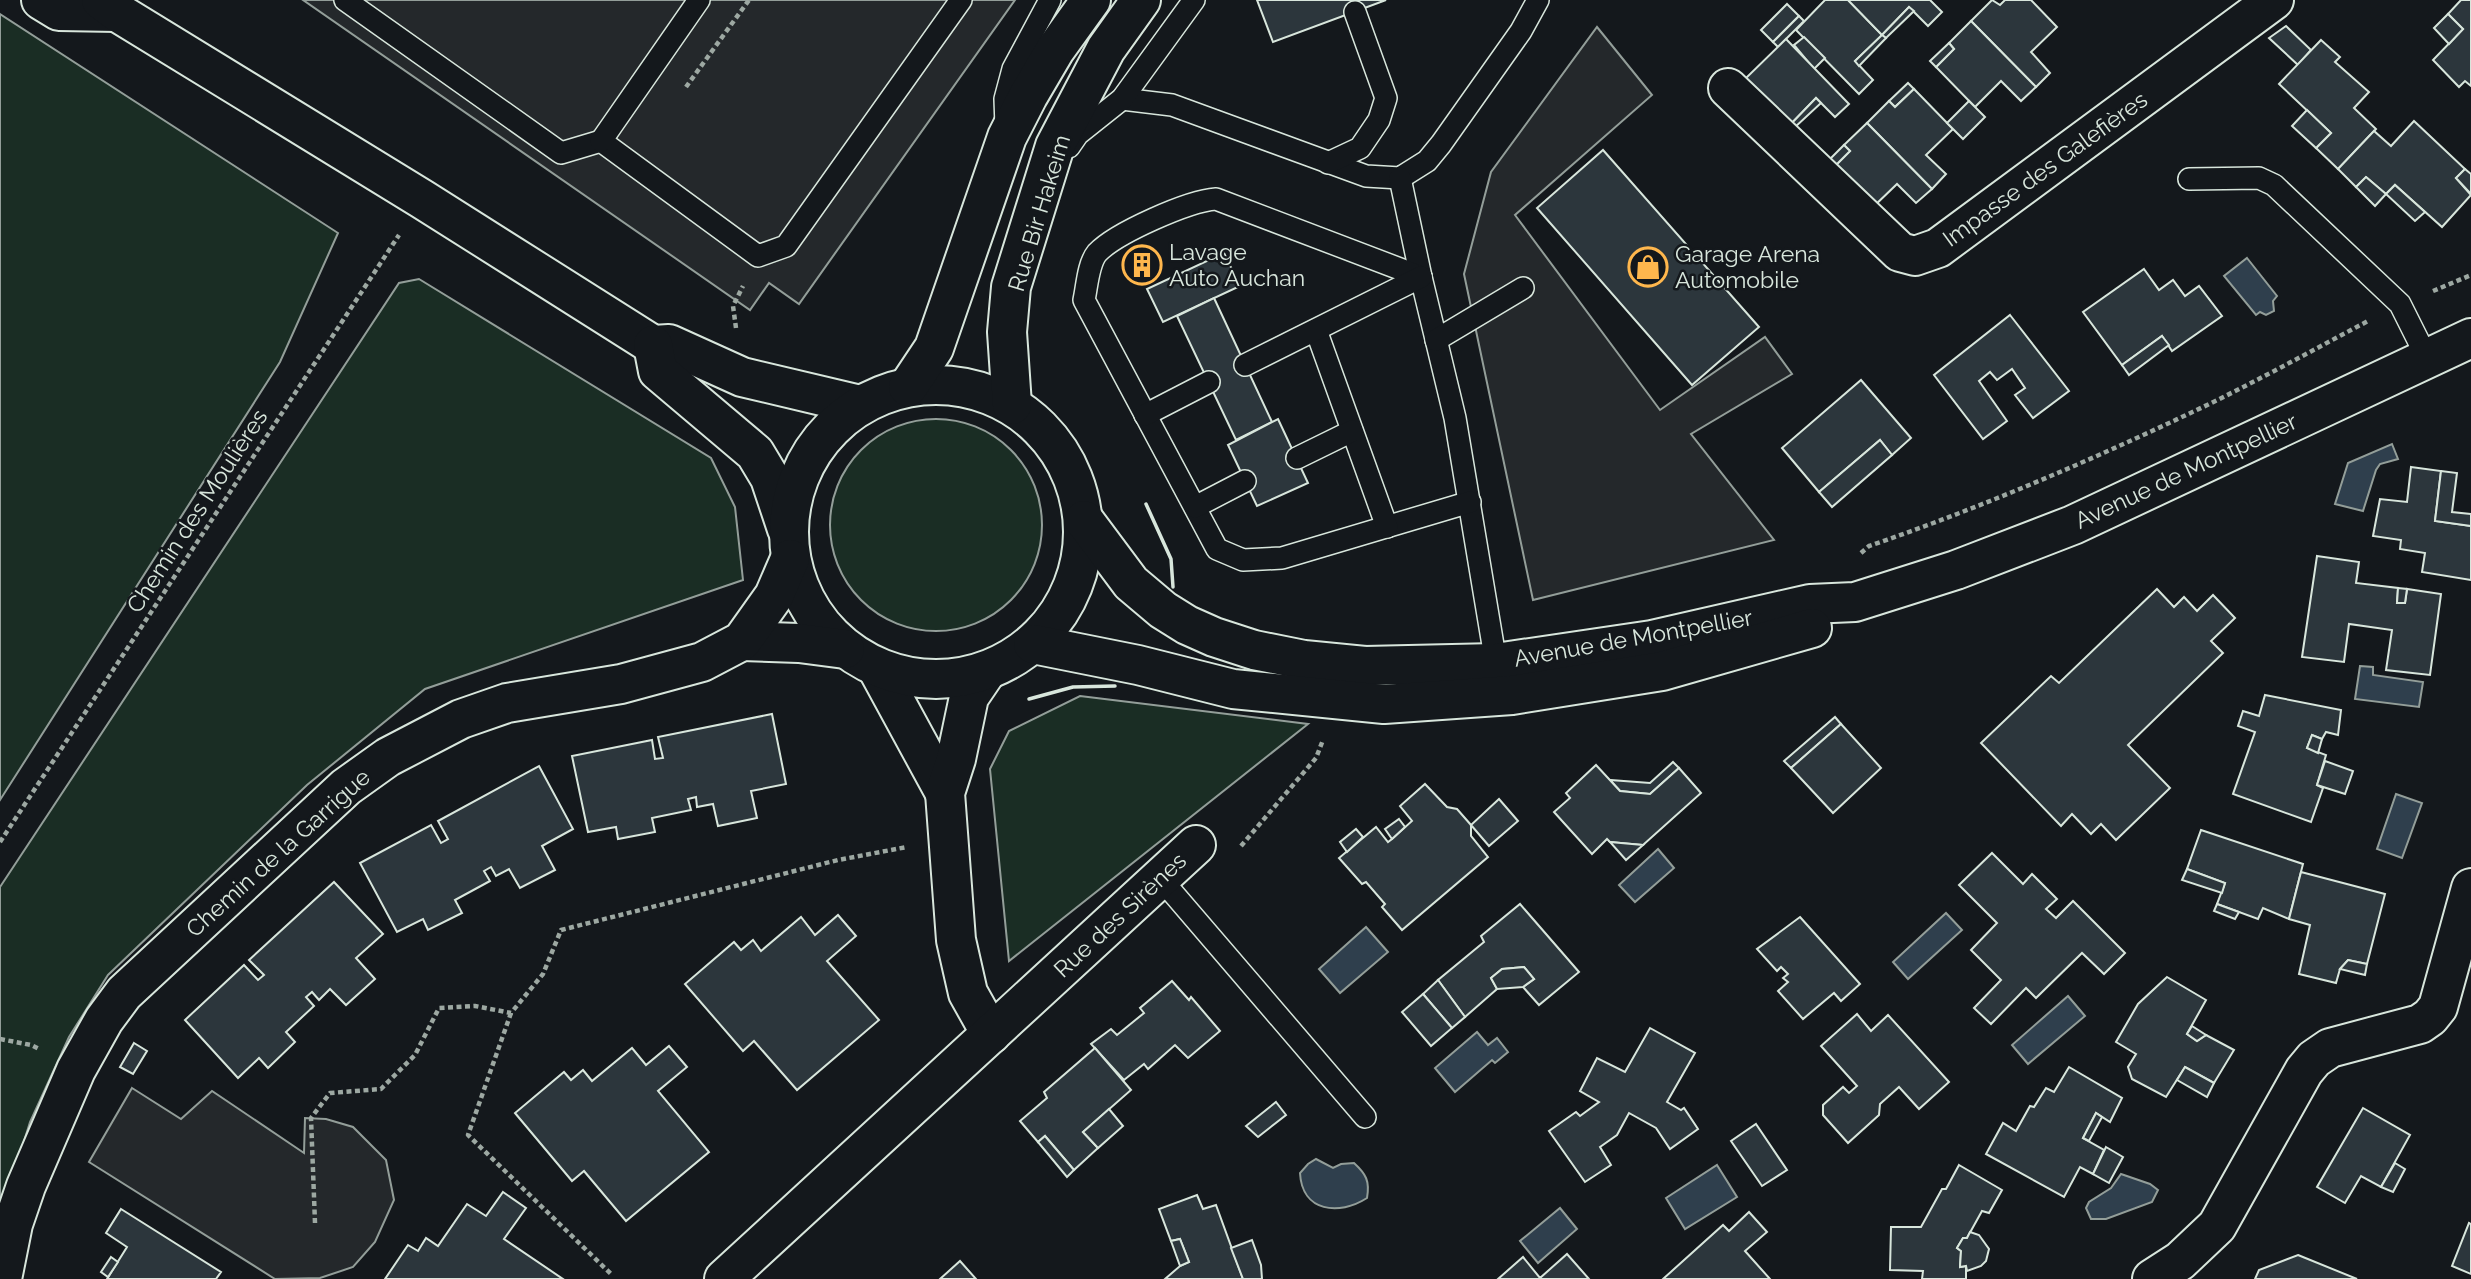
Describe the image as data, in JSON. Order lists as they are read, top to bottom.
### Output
{
  "streets": {
    "street": [
      "Impasse des Galefières",
      "Rue Bir Hakeim",
      "Avenue de Montpellier",
      "Chemin de la Garrigue",
      "Rue des Sirènes"
    ],
    "path": ["Chemin des Moulières"]
  },
  "crossings": [
    ["Avenue de Montpellier", "Chemin de la Garrigue"],
    ["Avenue de Montpellier", "Rue des Sirènes"]
  ],
  "places": {
    "building": ["Lavage Auto Auchan"],
    "shop": ["Garage Arena Automobile"]
  }
}
